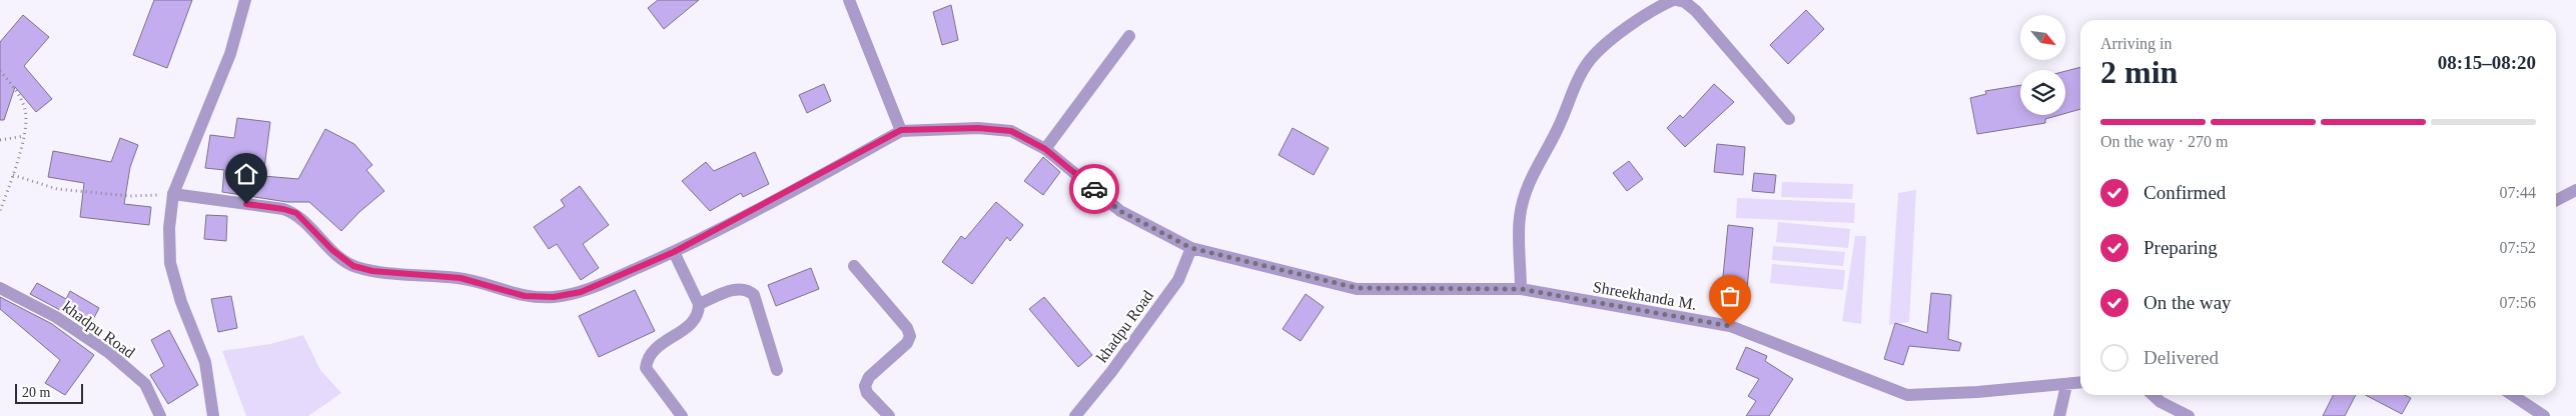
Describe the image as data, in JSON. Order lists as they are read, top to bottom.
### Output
{
  "streets": {
    "street": ["Shreekhanda M.", "khadpu Road"]
  },
  "crossings": [
    ["Shreekhanda M.", "khadpu Road"]
  ],
  "scale_bar": "20 m",
  "north": "bottom right",
  "page": {
    "heading": ["2 min", "Arriving in", "08:15–08:20"],
    "bar": "On the way · 270 m",
    "list": [
      ["Confirmed", "07:44"],
      ["Preparing", "07:52"],
      ["On the way", "07:56"],
      "Delivered"
    ],
    "scale": "20 m"
  }
}
